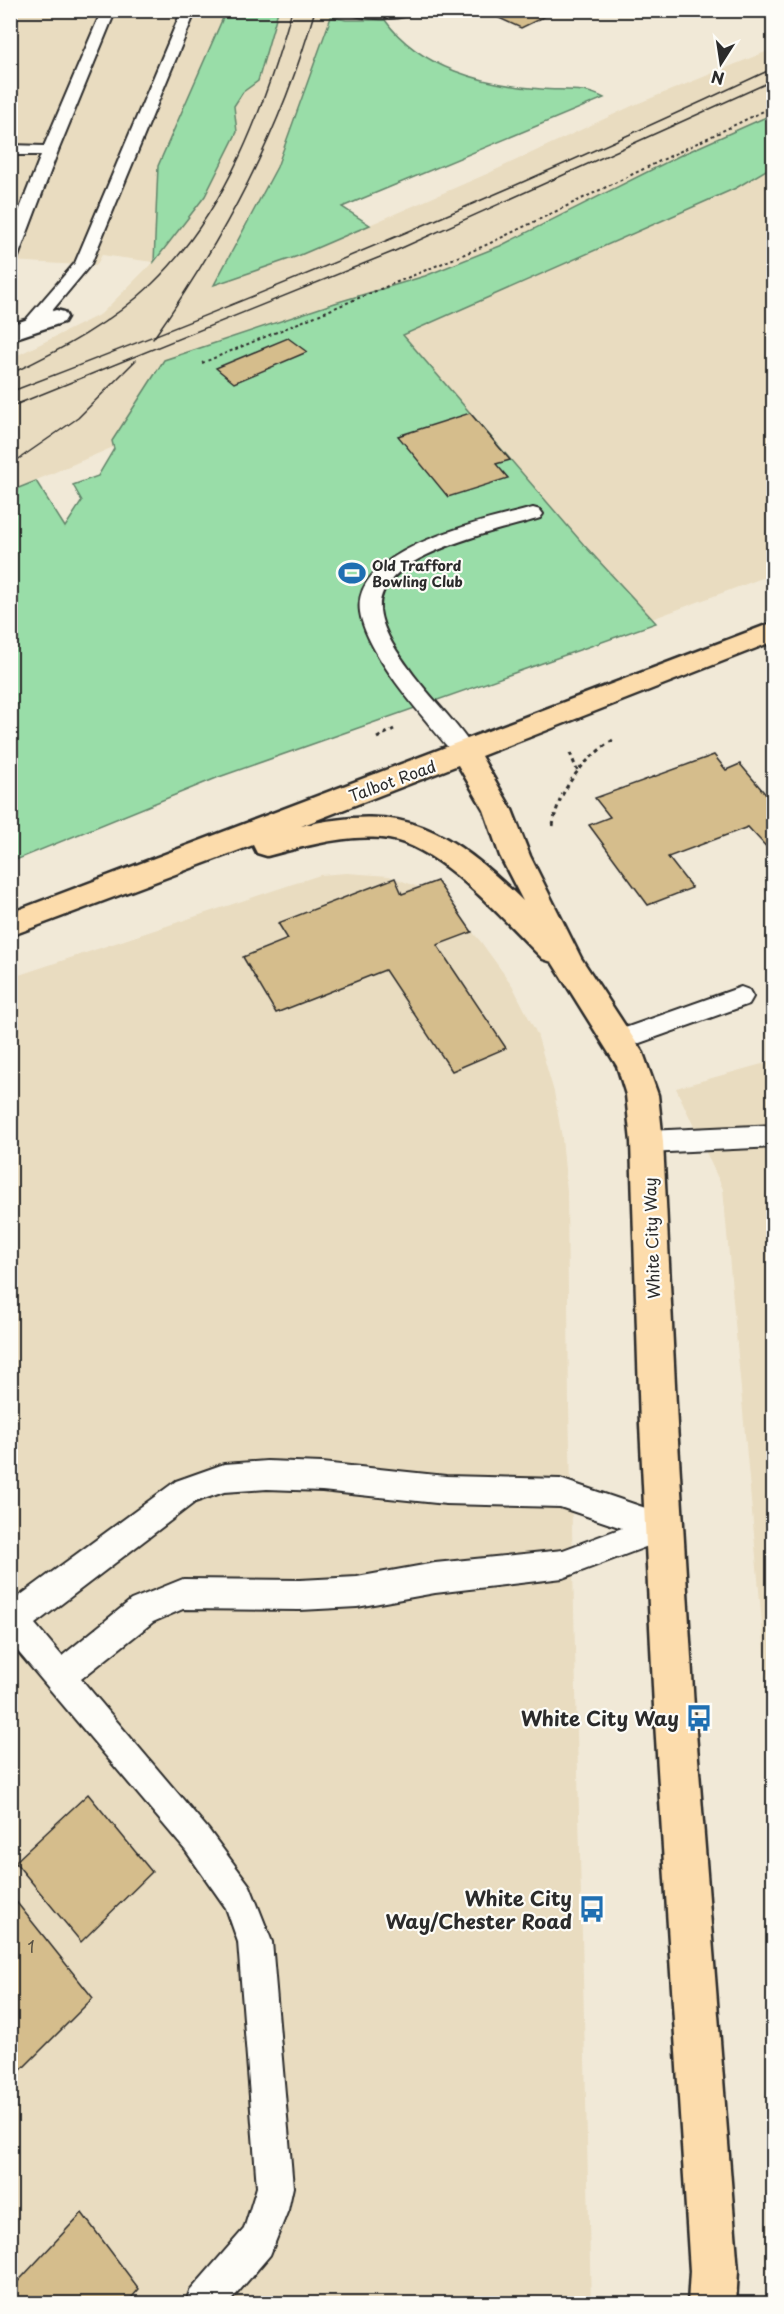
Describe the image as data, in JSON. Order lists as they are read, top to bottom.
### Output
{
  "streets": {
    "main road": ["Talbot Road", "White City Way"]
  },
  "crossings": [
    ["Talbot Road", "White City Way"]
  ],
  "places": {
    "sports": ["Old Trafford Bowling Club"],
    "bus stop": ["White City Way", "White City Way/Chester Road"]
  },
  "house_numbers": ["1"],
  "north": "bottom"
}
